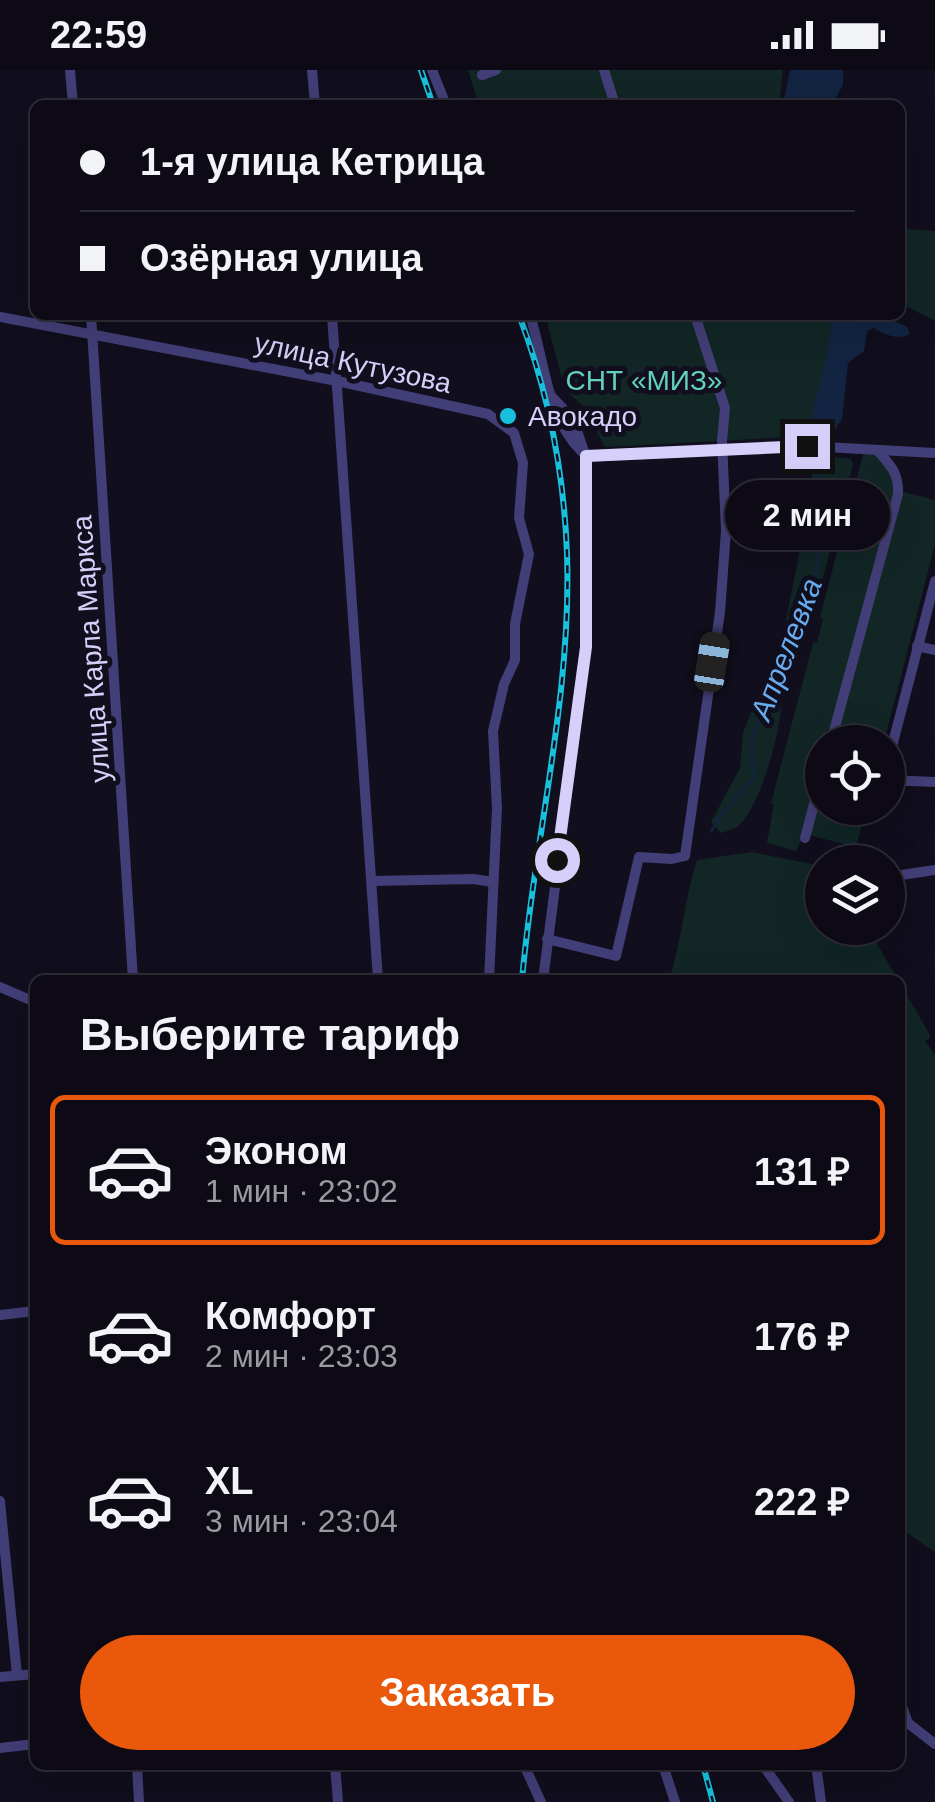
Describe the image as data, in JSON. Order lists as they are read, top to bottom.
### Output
{
  "streets": {
    "street": ["улица Кутузова", "улица Карла Маркса"]
  },
  "crossings": [
    ["улица Кутузова", "улица Карла Маркса"]
  ],
  "water": ["Апрелевка"],
  "parks": ["СНТ «МИЗ»"],
  "places": ["Авокадо"],
  "page": {
    "status": "22:59",
    "banner": ["1-я улица Кетрица", "Озёрная улица"],
    "bubble": "2 мин",
    "heading": "Выберите тариф",
    "list": [
      {
        "name": "Эконом",
        "note": "1 мин · 23:02",
        "value": "131 ₽"
      },
      {
        "name": "Комфорт",
        "note": "2 мин · 23:03",
        "value": "176 ₽"
      },
      {
        "name": "XL",
        "note": "3 мин · 23:04",
        "value": "222 ₽"
      }
    ],
    "buttons": "Заказать"
  }
}
